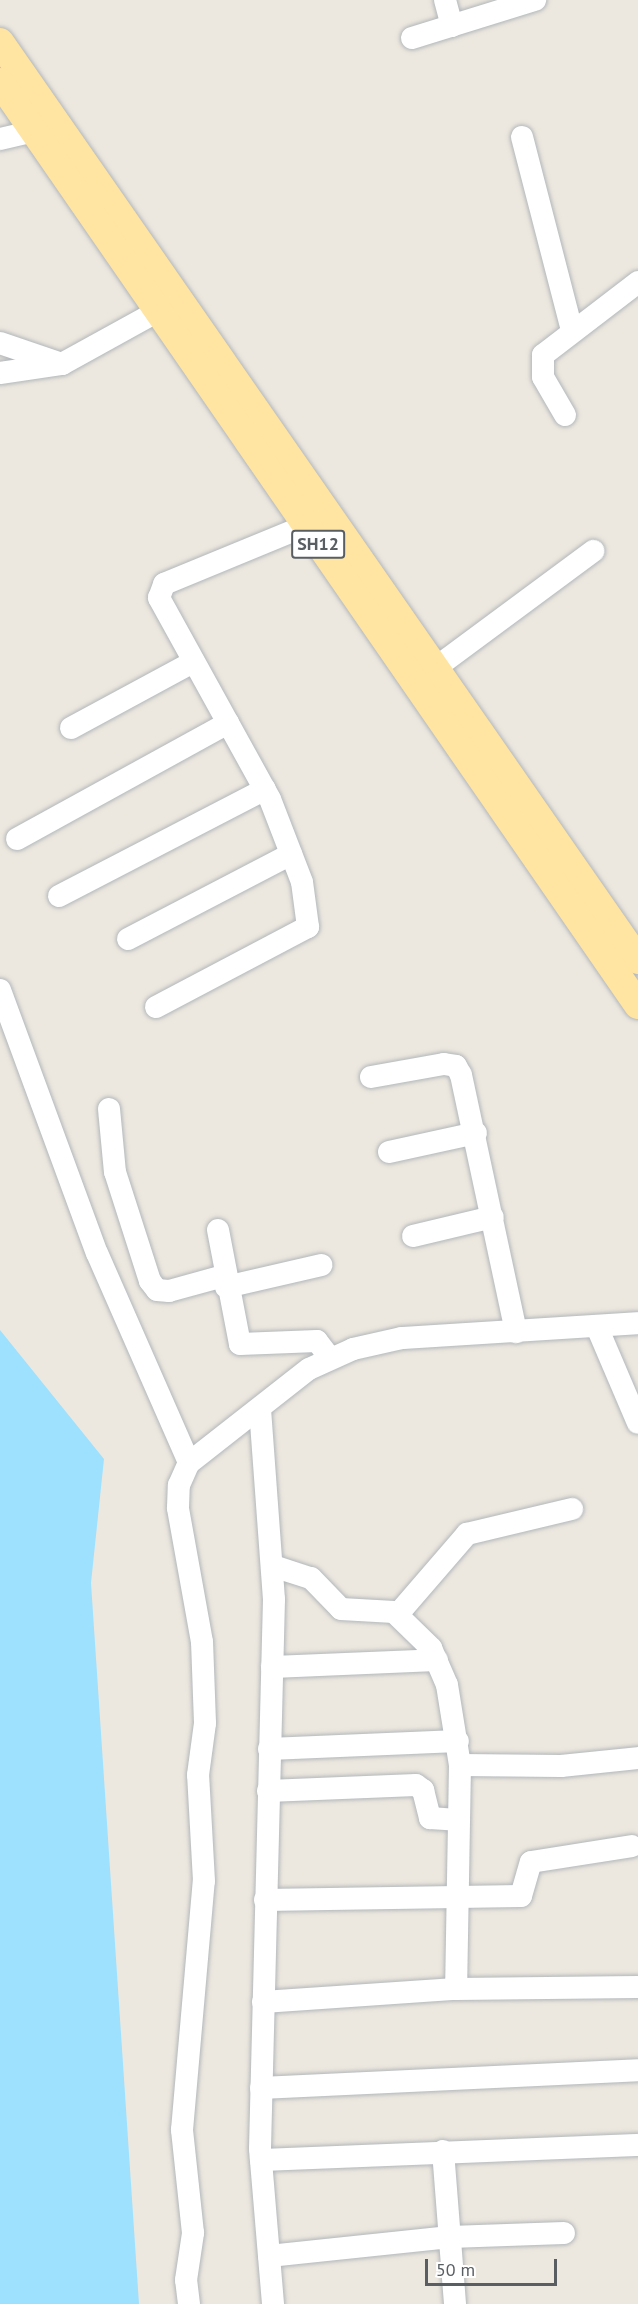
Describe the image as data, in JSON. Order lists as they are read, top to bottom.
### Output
{
  "streets": {
    "main road": ["SH12"]
  },
  "scale_bar": "50 m"
}
